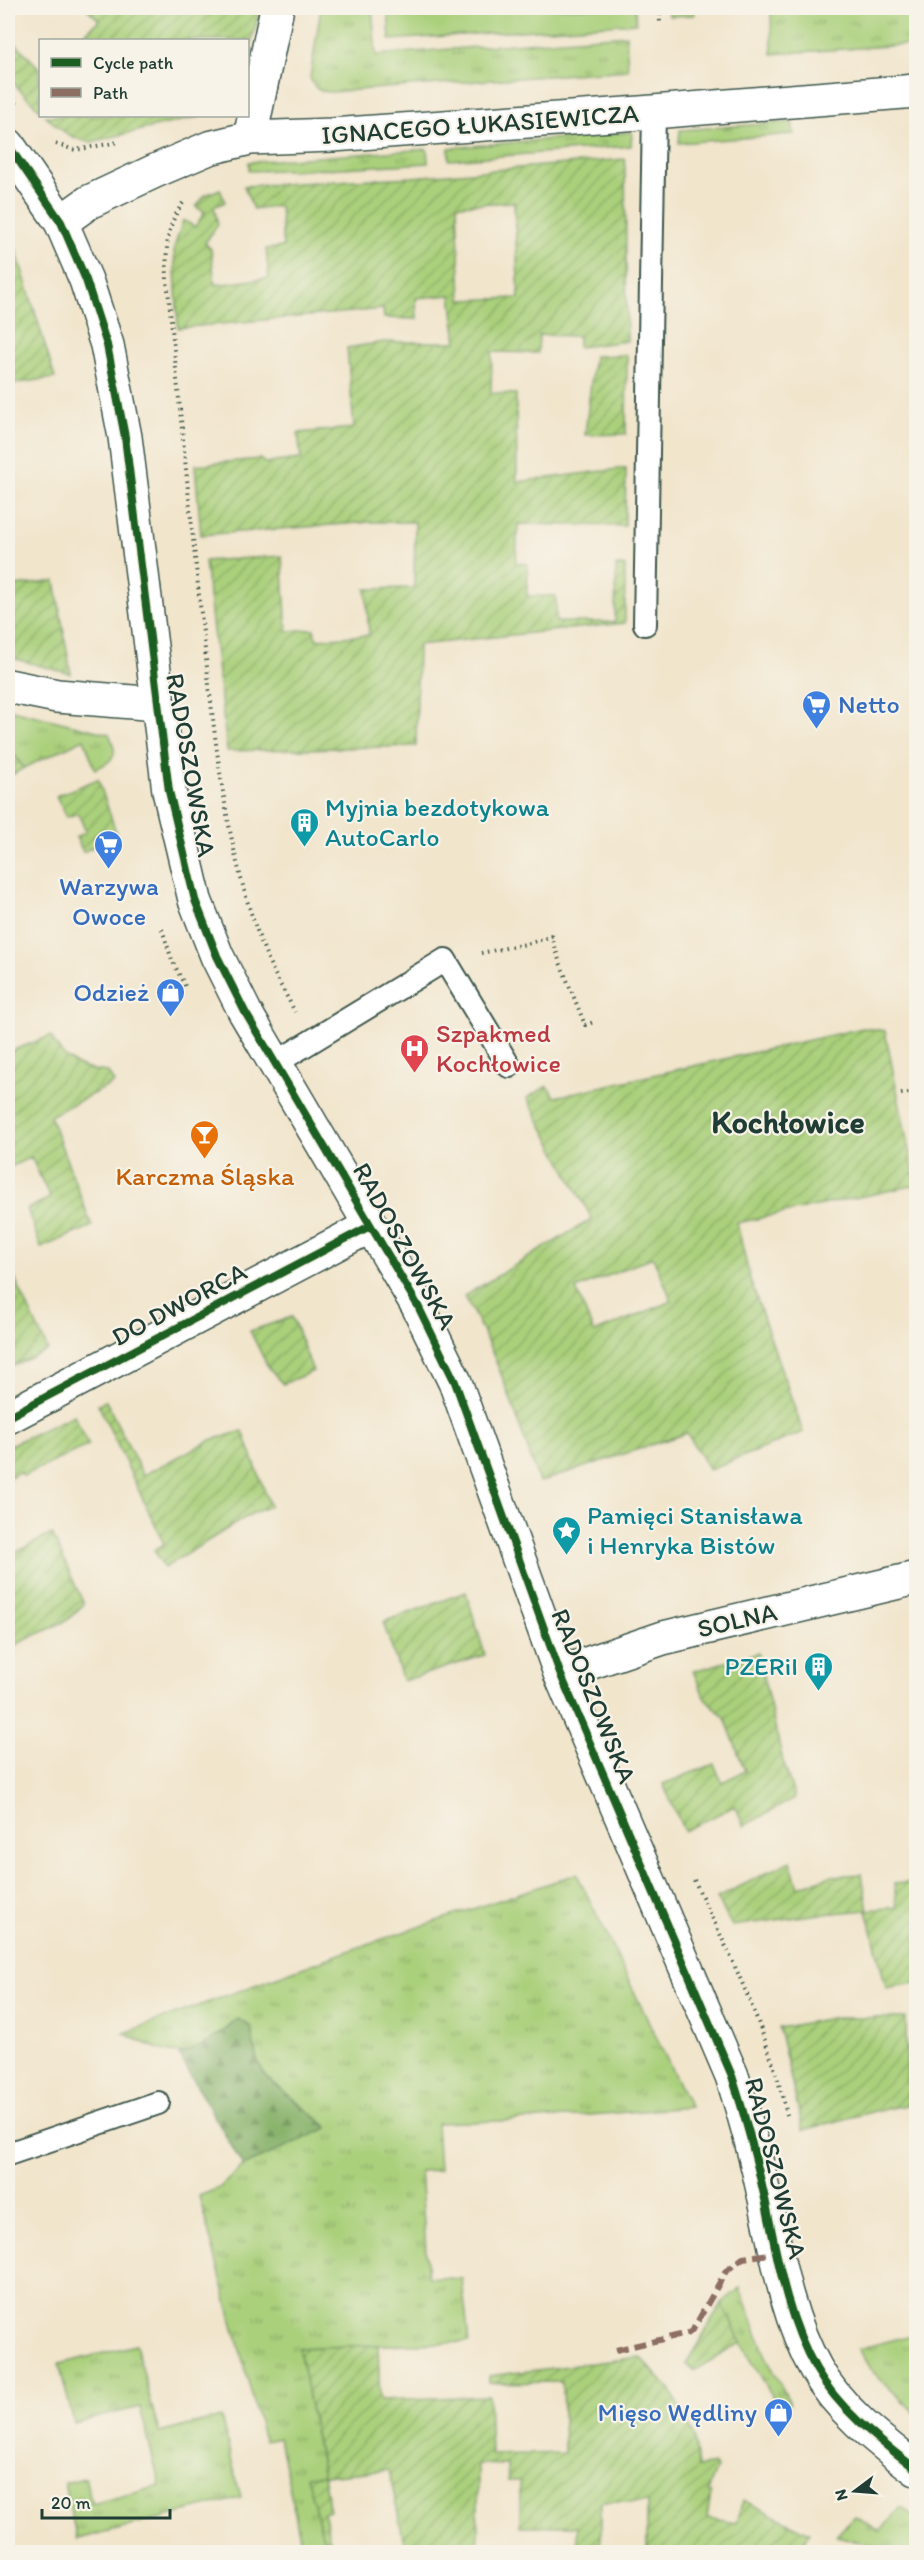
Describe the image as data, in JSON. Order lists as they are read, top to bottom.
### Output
{
  "streets": {
    "street": [
      "IGNACEGO ŁUKASIEWICZA",
      "RADOSZOWSKA",
      "DO DWORCA",
      "SOLNA"
    ]
  },
  "crossings": [
    ["IGNACEGO ŁUKASIEWICZA", "RADOSZOWSKA"],
    ["RADOSZOWSKA", "DO DWORCA"],
    ["RADOSZOWSKA", "SOLNA"]
  ],
  "districts": ["Kochłowice"],
  "places": {
    "supermarket": ["Netto", "Warzywa Owoce"],
    "building": ["Myjnia bezdotykowa AutoCarlo", "PZERiI"],
    "shop": ["Odzież", "Mięso Wędliny"],
    "hospital": ["Szpakmed Kochłowice"],
    "bar": ["Karczma Śląska"],
    "place": ["Pamięci Stanisława i Henryka Bistów"]
  },
  "legend": ["Cycle path", "Path"],
  "scale_bar": "20 m",
  "north": "left"
}
